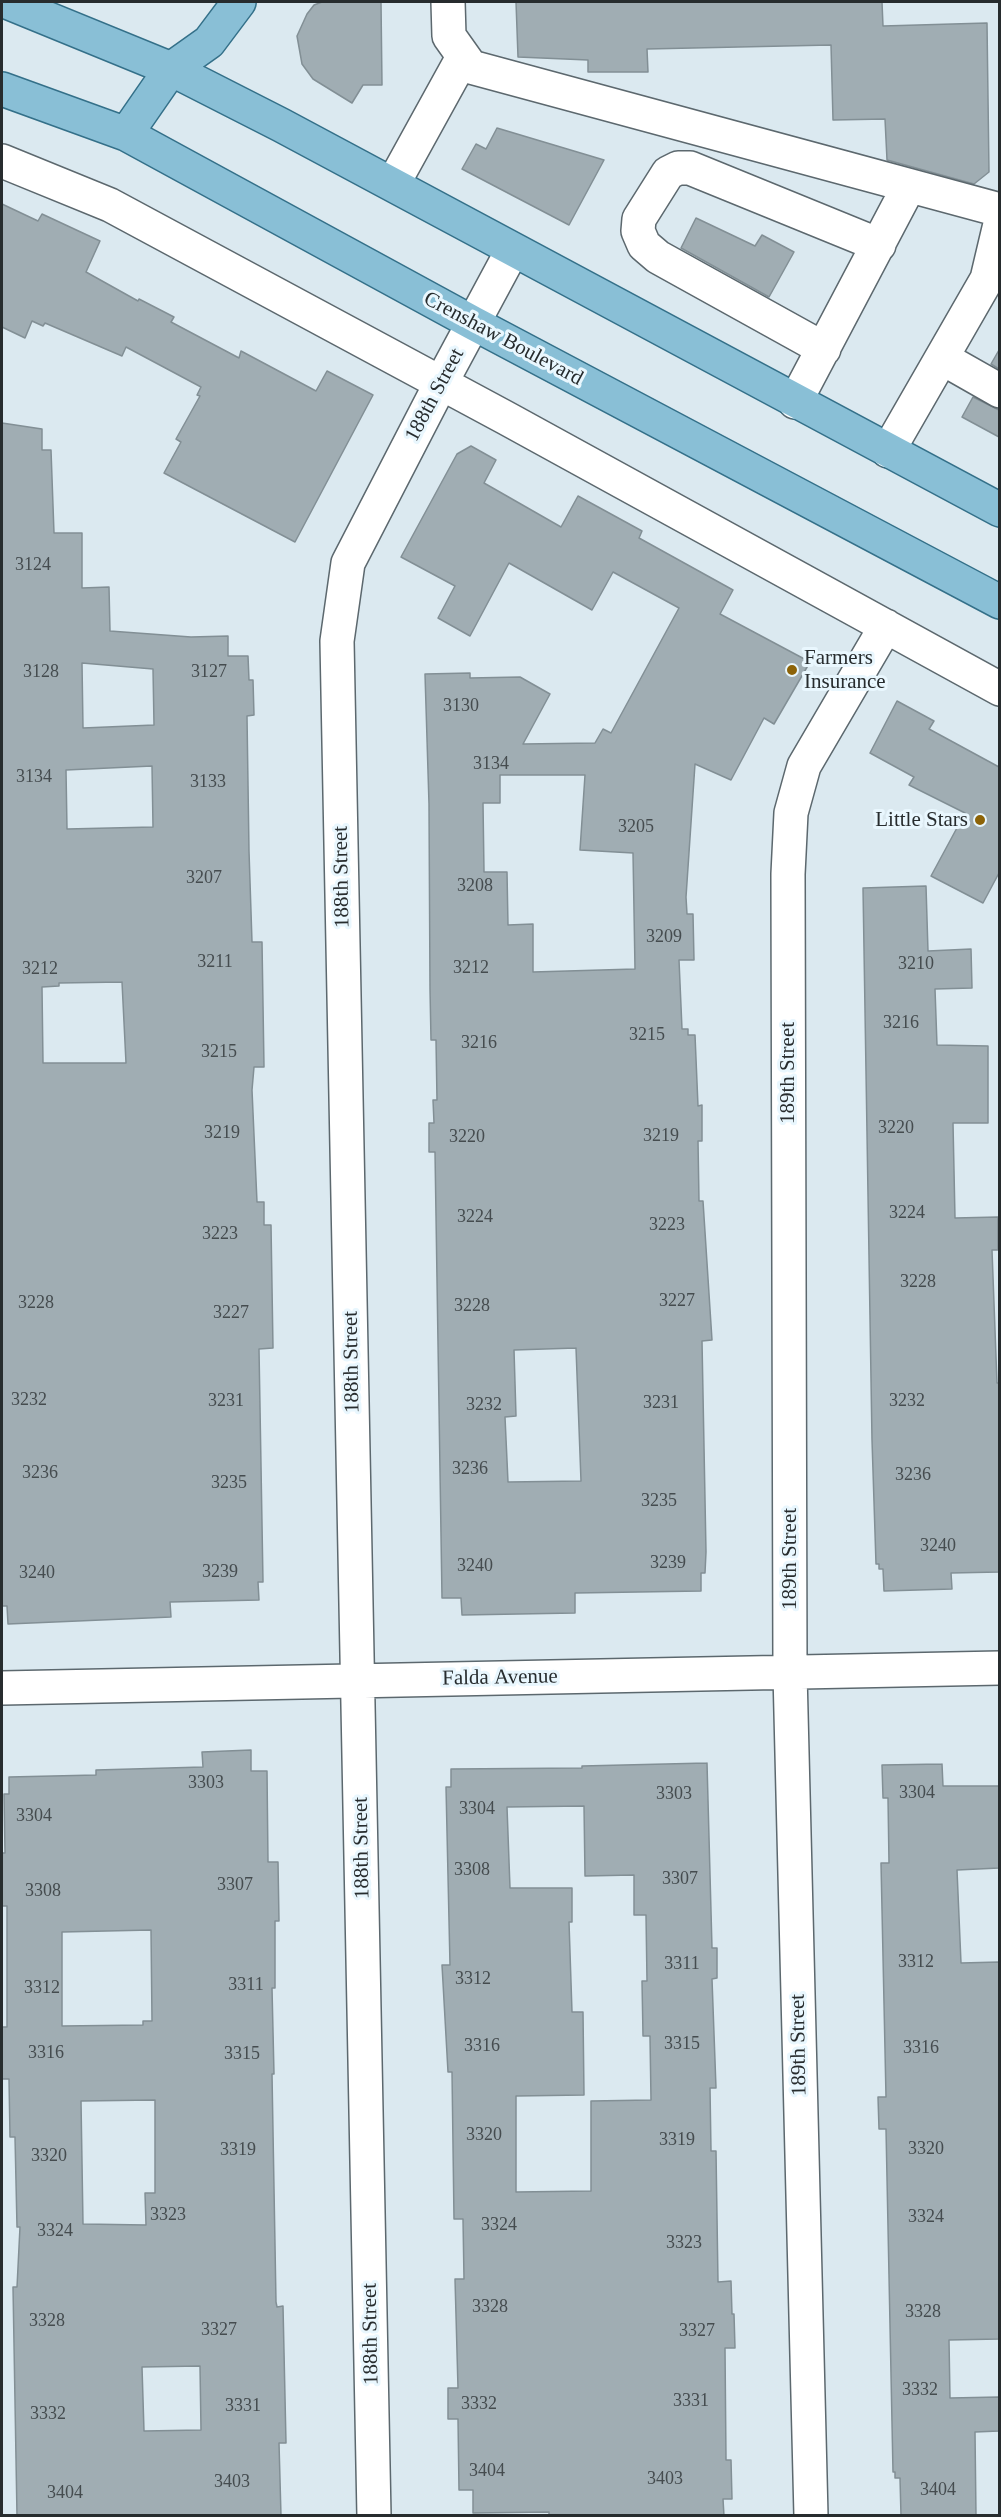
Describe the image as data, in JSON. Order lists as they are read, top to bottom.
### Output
{
  "streets": {
    "main road": ["Crenshaw Boulevard"],
    "street": ["188th Street", "189th Street", "Falda Avenue"]
  },
  "crossings": [
    ["Crenshaw Boulevard", "188th Street"],
    ["188th Street", "Falda Avenue"],
    ["189th Street", "Falda Avenue"]
  ],
  "places": ["Farmers Insurance", "Little Stars"],
  "house_numbers": [
    "3124",
    "3128",
    "3127",
    "3130",
    "3134",
    "3134",
    "3133",
    "3205",
    "3207",
    "3208",
    "3209",
    "3211",
    "3210",
    "3212",
    "3212",
    "3216",
    "3215",
    "3216",
    "3215",
    "3220",
    "3219",
    "3219",
    "3220",
    "3224",
    "3224",
    "3223",
    "3223",
    "3228",
    "3227",
    "3228",
    "3228",
    "3227",
    "3232",
    "3231",
    "3232",
    "3231",
    "3232",
    "3236",
    "3236",
    "3236",
    "3235",
    "3235",
    "3240",
    "3239",
    "3240",
    "3239",
    "3240",
    "3303",
    "3304",
    "3303",
    "3304",
    "3304",
    "3308",
    "3307",
    "3307",
    "3308",
    "3312",
    "3311",
    "3312",
    "3311",
    "3312",
    "3315",
    "3316",
    "3316",
    "3316",
    "3315",
    "3320",
    "3319",
    "3320",
    "3319",
    "3320",
    "3323",
    "3324",
    "3324",
    "3324",
    "3323",
    "3328",
    "3328",
    "3328",
    "3327",
    "3327",
    "3332",
    "3331",
    "3332",
    "3331",
    "3332",
    "3404",
    "3403",
    "3403",
    "3404",
    "3404"
  ]
}
